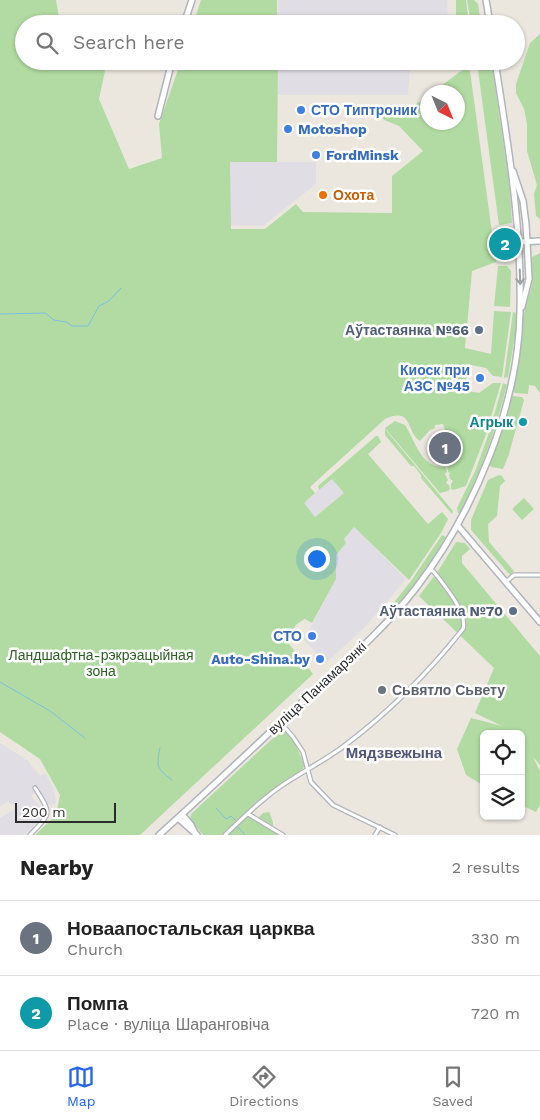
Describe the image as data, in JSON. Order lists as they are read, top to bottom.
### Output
{
  "streets": {
    "main road": ["вуліца Панамарэнкі"]
  },
  "districts": ["Мядзвежына"],
  "parks": ["Ландшафтна-рэкрэацыйная зона"],
  "places": [
    "СТО Типтроник",
    "Motoshop",
    "FordMinsk",
    "Охота",
    "Аўтастаянка №66",
    "Киоск при АЗС №45",
    "Агрык",
    "Аўтастаянка №70",
    "СТО",
    "Auto-Shina.by",
    "Сьвятло Сьвету"
  ],
  "scale_bar": "200 m",
  "north": "bottom right",
  "page": {
    "search": "Search here",
    "pins": ["2", "1"],
    "scale": "200 m",
    "heading": ["Nearby", "2 results"],
    "list": [
      {
        "mark": "1",
        "name": "Новаапостальская царква",
        "note": "Church",
        "value": "330 m"
      },
      {
        "mark": "2",
        "name": "Помпа",
        "note": "Place · вуліца Шаранговіча",
        "value": "720 m"
      }
    ],
    "nav": ["Map", "Directions", "Saved"]
  }
}
